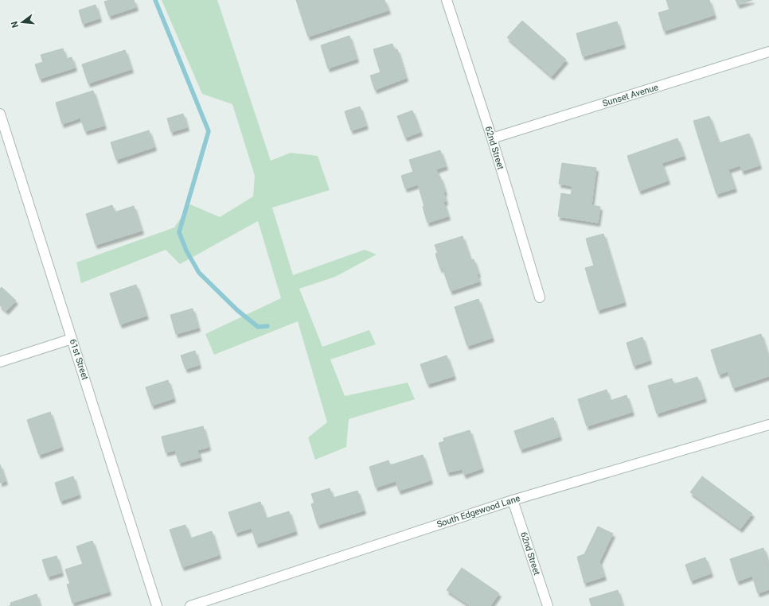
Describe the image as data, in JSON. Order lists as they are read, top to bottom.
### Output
{
  "streets": {
    "street": [
      "Sunset Avenue",
      "62nd Street",
      "61st Street",
      "South Edgewood Lane"
    ]
  },
  "crossings": [
    ["Sunset Avenue", "62nd Street"],
    ["62nd Street", "South Edgewood Lane"]
  ],
  "north": "left"
}
